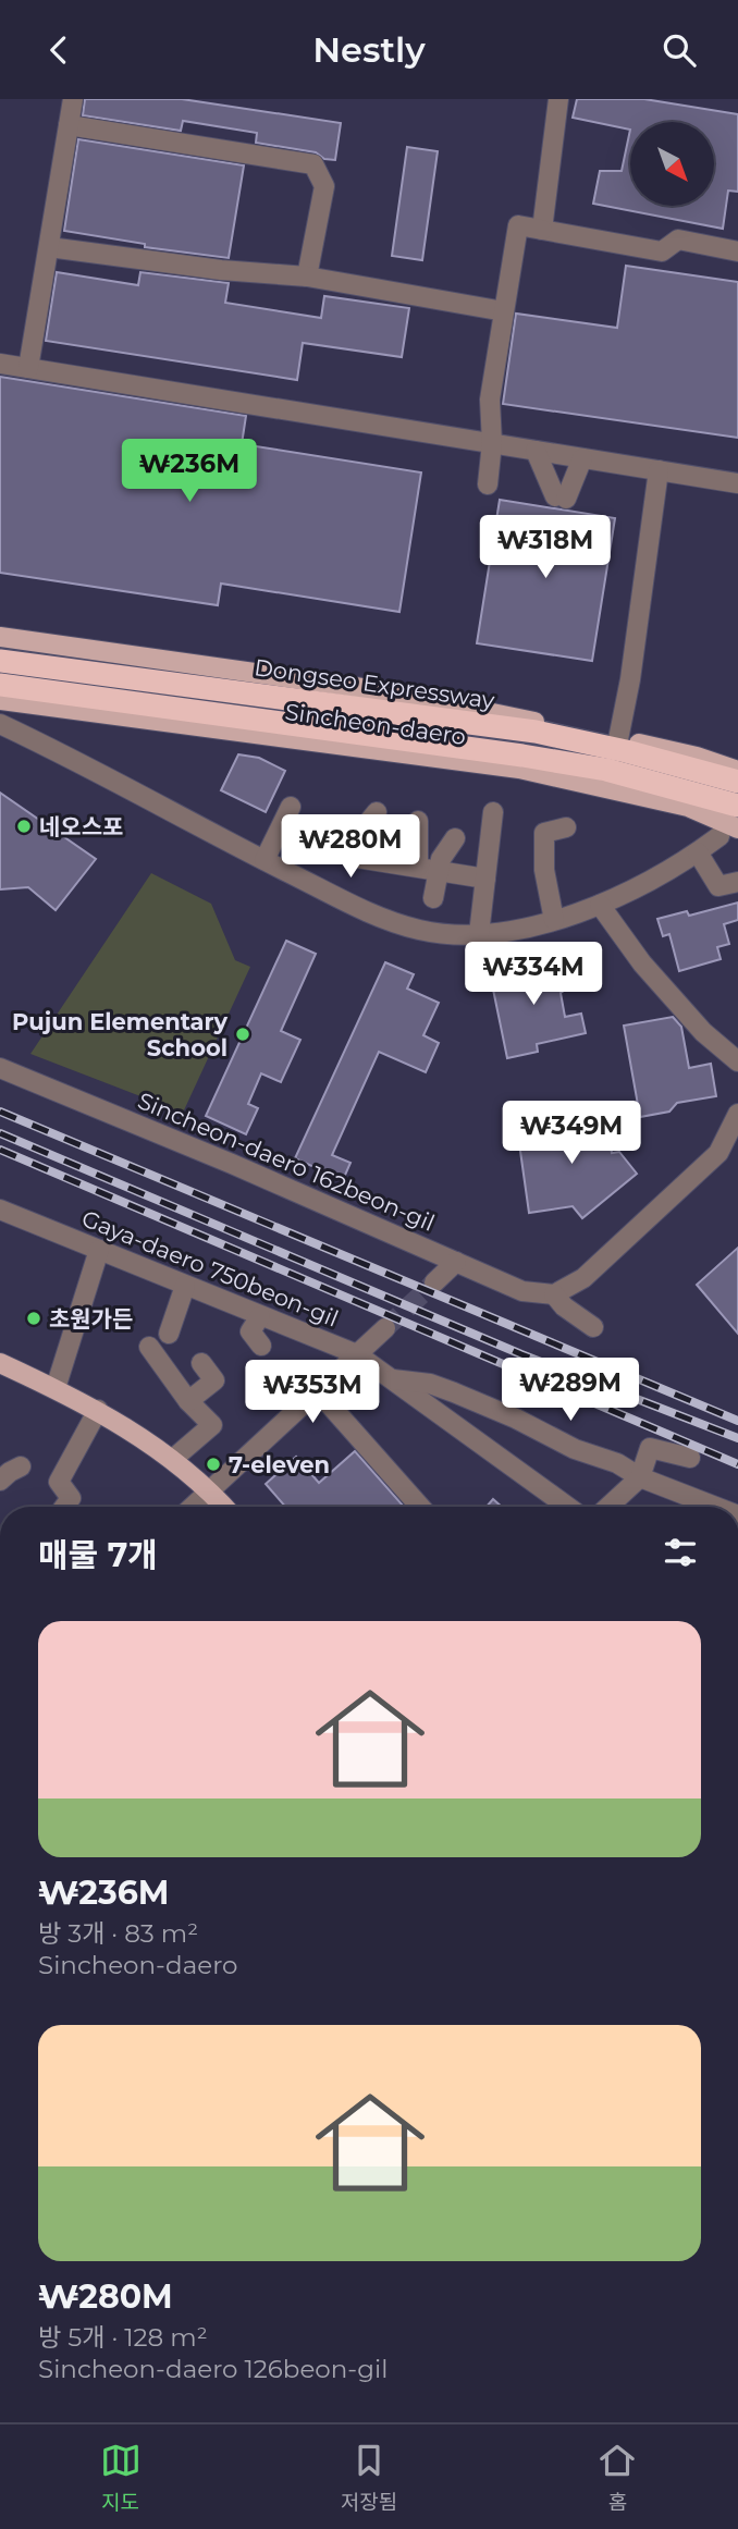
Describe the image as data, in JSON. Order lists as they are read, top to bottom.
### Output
{
  "streets": {
    "highway": ["Dongseo Expressway"],
    "main road": ["Sincheon-daero"],
    "street": ["Sincheon-daero 162beon-gil", "Gaya-daero 750beon-gil"]
  },
  "places": [
    "네오스포",
    "Pujun Elementary School",
    "초원가든",
    "7-eleven"
  ],
  "north": "bottom right",
  "page": {
    "header": "Nestly",
    "price": [
      "₩236M",
      "₩318M",
      "₩280M",
      "₩334M",
      "₩349M",
      "₩289M",
      "₩353M"
    ],
    "heading": "매물 7개",
    "list": [
      {
        "name": "₩236M",
        "note": "방 3개 · 83 m² · Sincheon-daero"
      },
      {
        "name": "₩280M",
        "note": "방 5개 · 128 m² · Sincheon-daero 126beon-gil"
      }
    ],
    "tabs": ["지도", "저장됨", "홈"]
  }
}
